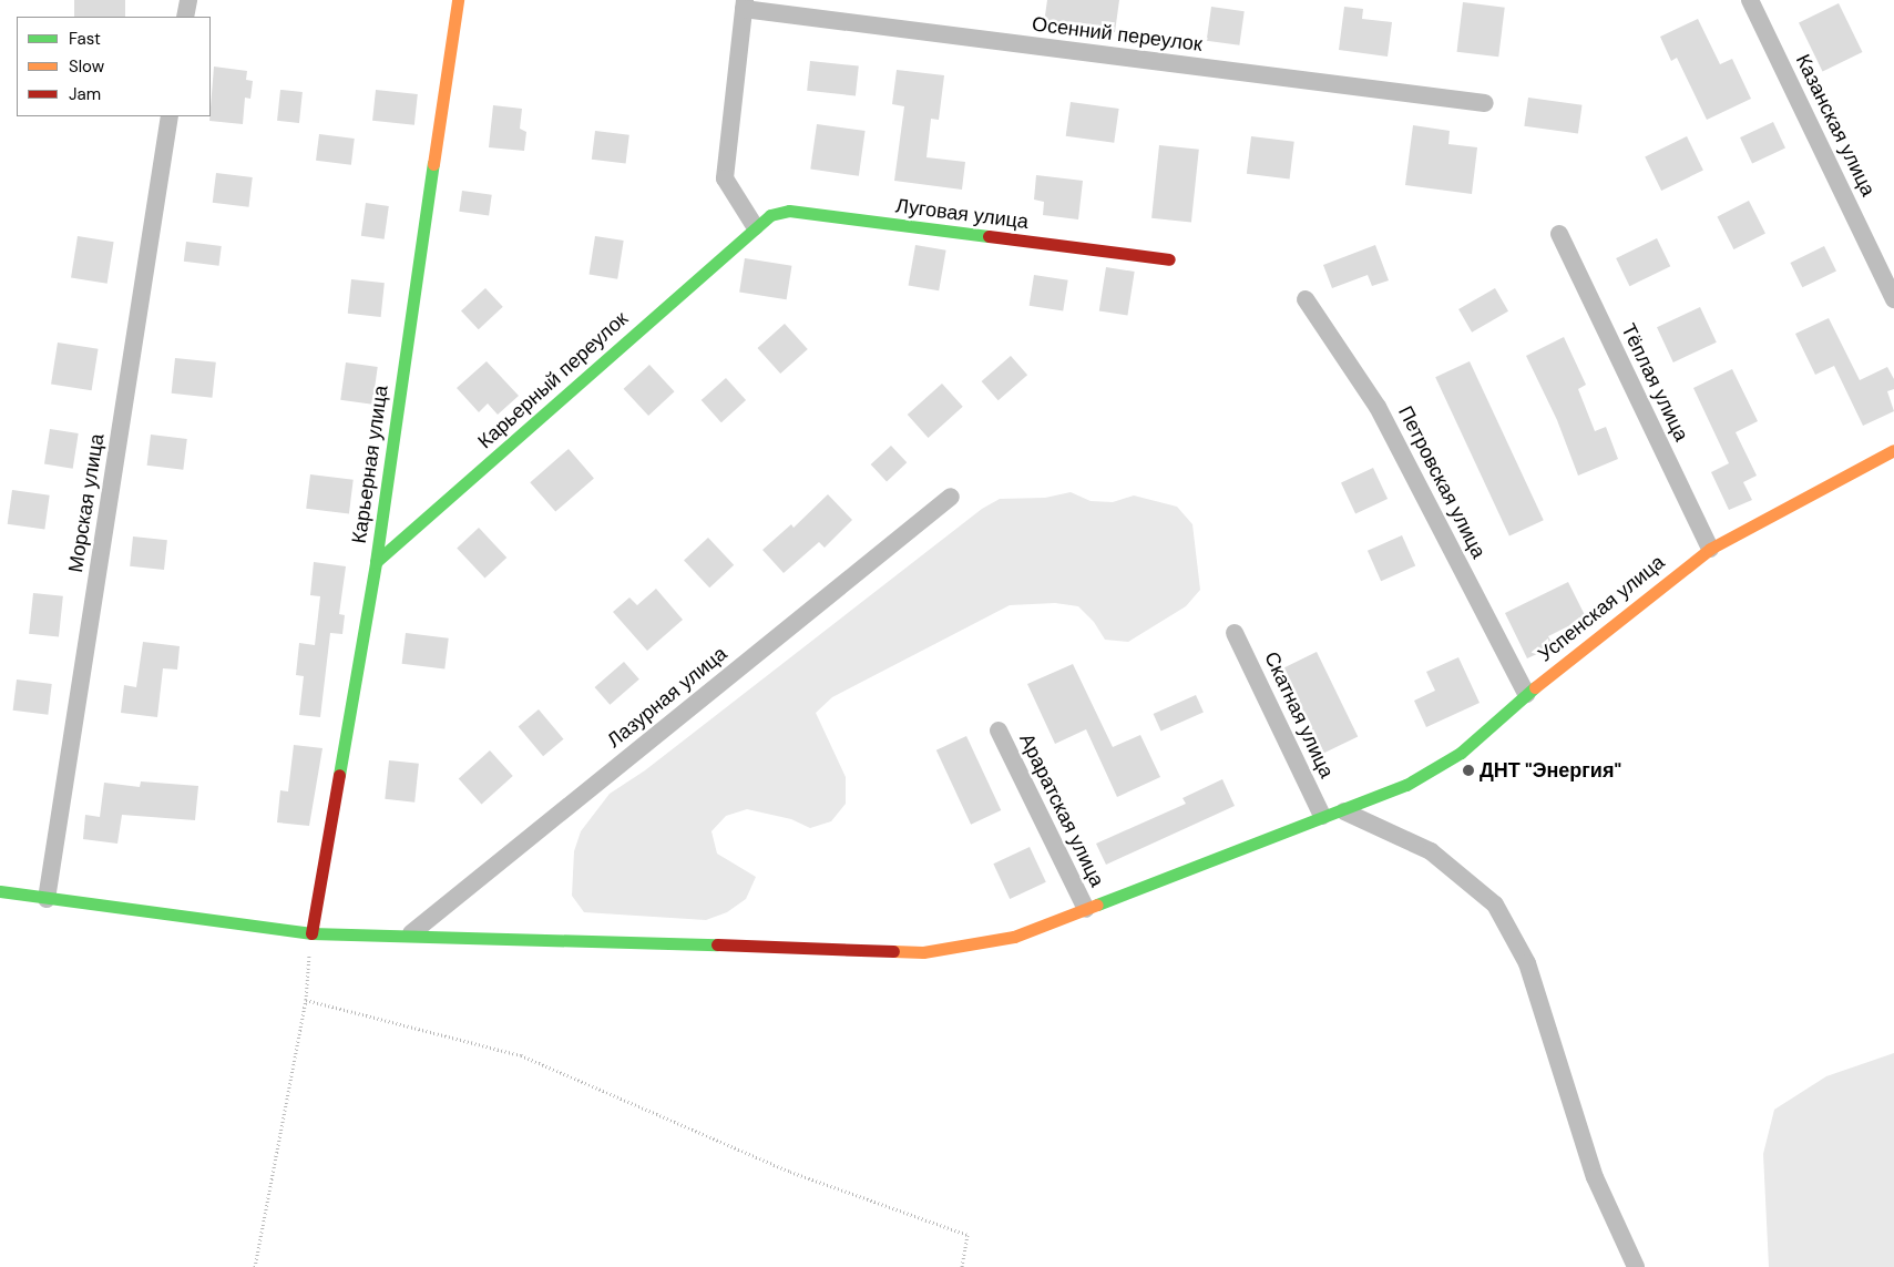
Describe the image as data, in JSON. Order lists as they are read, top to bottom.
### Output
{
  "streets": {
    "street": [
      "Осенний переулок",
      "Казанская улица",
      "Луговая улица",
      "Карьерный переулок",
      "Тёплая улица",
      "Карьерная улица",
      "Петровская улица",
      "Морская улица",
      "Успенская улица",
      "Лазурная улица",
      "Скатная улица",
      "Араратская улица"
    ]
  },
  "crossings": [
    ["Луговая улица", "Карьерный переулок"],
    ["Карьерный переулок", "Карьерная улица"],
    ["Тёплая улица", "Успенская улица"],
    ["Карьерная улица", "Успенская улица"],
    ["Петровская улица", "Успенская улица"],
    ["Морская улица", "Успенская улица"],
    ["Успенская улица", "Лазурная улица"],
    ["Успенская улица", "Скатная улица"],
    ["Успенская улица", "Араратская улица"]
  ],
  "places": ["ДНТ \"Энергия\""],
  "legend": ["Fast", "Slow", "Jam"]
}
